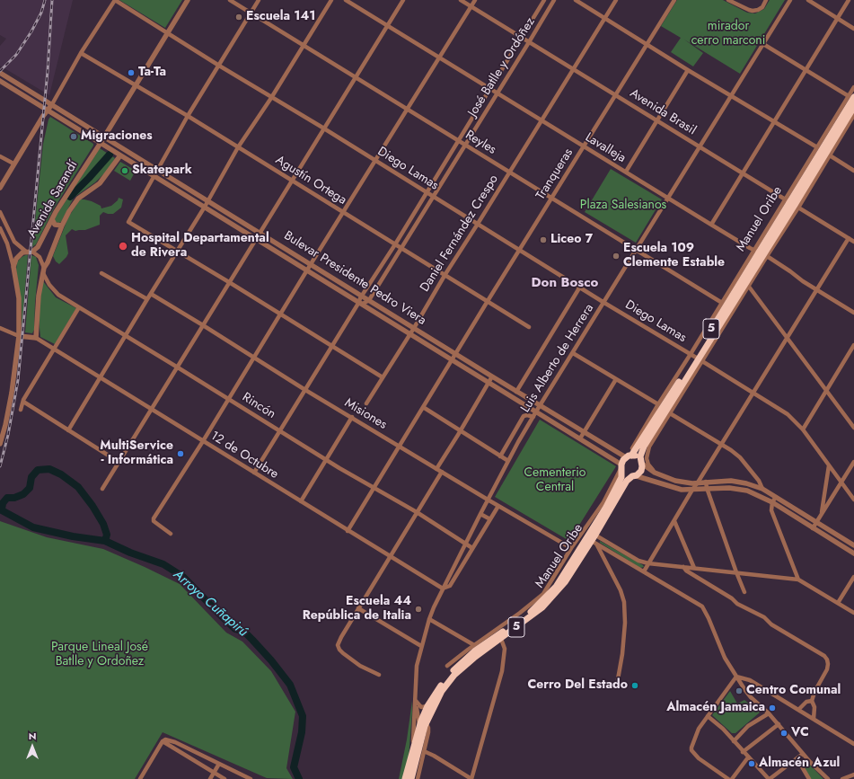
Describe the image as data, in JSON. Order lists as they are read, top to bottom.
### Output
{
  "streets": {
    "highway": ["Manuel Oribe", "5"],
    "street": [
      "José Batlle y Ordóñez",
      "Avenida Brasil",
      "Reyles",
      "Lavalleja",
      "Diego Lamas",
      "Tranqueras",
      "Agustín Ortega",
      "Avenida Sarandí",
      "Daniel Fernández Crespo",
      "Bulevar Presidente Pedro Viera",
      "Luis Alberto de Herrera",
      "Rincón",
      "Misiones",
      "12 de Octubre"
    ]
  },
  "crossings": [
    ["José Batlle y Ordóñez", "Avenida Brasil"],
    ["José Batlle y Ordóñez", "Reyles"],
    ["José Batlle y Ordóñez", "Lavalleja"],
    ["José Batlle y Ordóñez", "Diego Lamas"],
    ["José Batlle y Ordóñez", "Agustín Ortega"],
    ["José Batlle y Ordóñez", "Bulevar Presidente Pedro Viera"],
    ["José Batlle y Ordóñez", "Rincón"],
    ["José Batlle y Ordóñez", "Misiones"],
    ["José Batlle y Ordóñez", "12 de Octubre"],
    ["Avenida Brasil", "Tranqueras"],
    ["Avenida Brasil", "Manuel Oribe"],
    ["Avenida Brasil", "Daniel Fernández Crespo"],
    ["Avenida Brasil", "Luis Alberto de Herrera"],
    ["Reyles", "Tranqueras"],
    ["Reyles", "Manuel Oribe"],
    ["Reyles", "Daniel Fernández Crespo"],
    ["Reyles", "Luis Alberto de Herrera"],
    ["Lavalleja", "Tranqueras"],
    ["Lavalleja", "Manuel Oribe"],
    ["Lavalleja", "Daniel Fernández Crespo"],
    ["Lavalleja", "Luis Alberto de Herrera"],
    ["Diego Lamas", "Tranqueras"],
    ["Diego Lamas", "Avenida Sarandí"],
    ["Diego Lamas", "Manuel Oribe"],
    ["Diego Lamas", "Daniel Fernández Crespo"],
    ["Diego Lamas", "Luis Alberto de Herrera"],
    ["Tranqueras", "Agustín Ortega"],
    ["Tranqueras", "Bulevar Presidente Pedro Viera"],
    ["Tranqueras", "Rincón"],
    ["Tranqueras", "Misiones"],
    ["Tranqueras", "12 de Octubre"],
    ["Agustín Ortega", "Avenida Sarandí"],
    ["Agustín Ortega", "Daniel Fernández Crespo"],
    ["Avenida Sarandí", "Bulevar Presidente Pedro Viera"],
    ["Avenida Sarandí", "Rincón"],
    ["Manuel Oribe", "Bulevar Presidente Pedro Viera"],
    ["Manuel Oribe", "Luis Alberto de Herrera"],
    ["Manuel Oribe", "Misiones"],
    ["Daniel Fernández Crespo", "Bulevar Presidente Pedro Viera"],
    ["Bulevar Presidente Pedro Viera", "Luis Alberto de Herrera"],
    ["Luis Alberto de Herrera", "Rincón"],
    ["Luis Alberto de Herrera", "Misiones"],
    ["Luis Alberto de Herrera", "12 de Octubre"]
  ],
  "districts": ["Don Bosco"],
  "water": ["Arroyo Cuñapirú"],
  "parks": [
    "mirador cerro marconi",
    "Plaza Salesianos",
    "Cementerio Central",
    "Parque Lineal José Batlle y Ordoñez"
  ],
  "places": [
    "Escuela 141",
    "Ta-Ta",
    "Migraciones",
    "Skatepark",
    "Liceo 7",
    "Hospital Departamental de Rivera",
    "Escuela 109 Clemente Estable",
    "MultiService - Informática",
    "Escuela 44 República de Italia",
    "Cerro Del Estado",
    "Centro Comunal",
    "Almacén Jamaica",
    "VC",
    "Almacén Azul"
  ],
  "north": "top"
}
